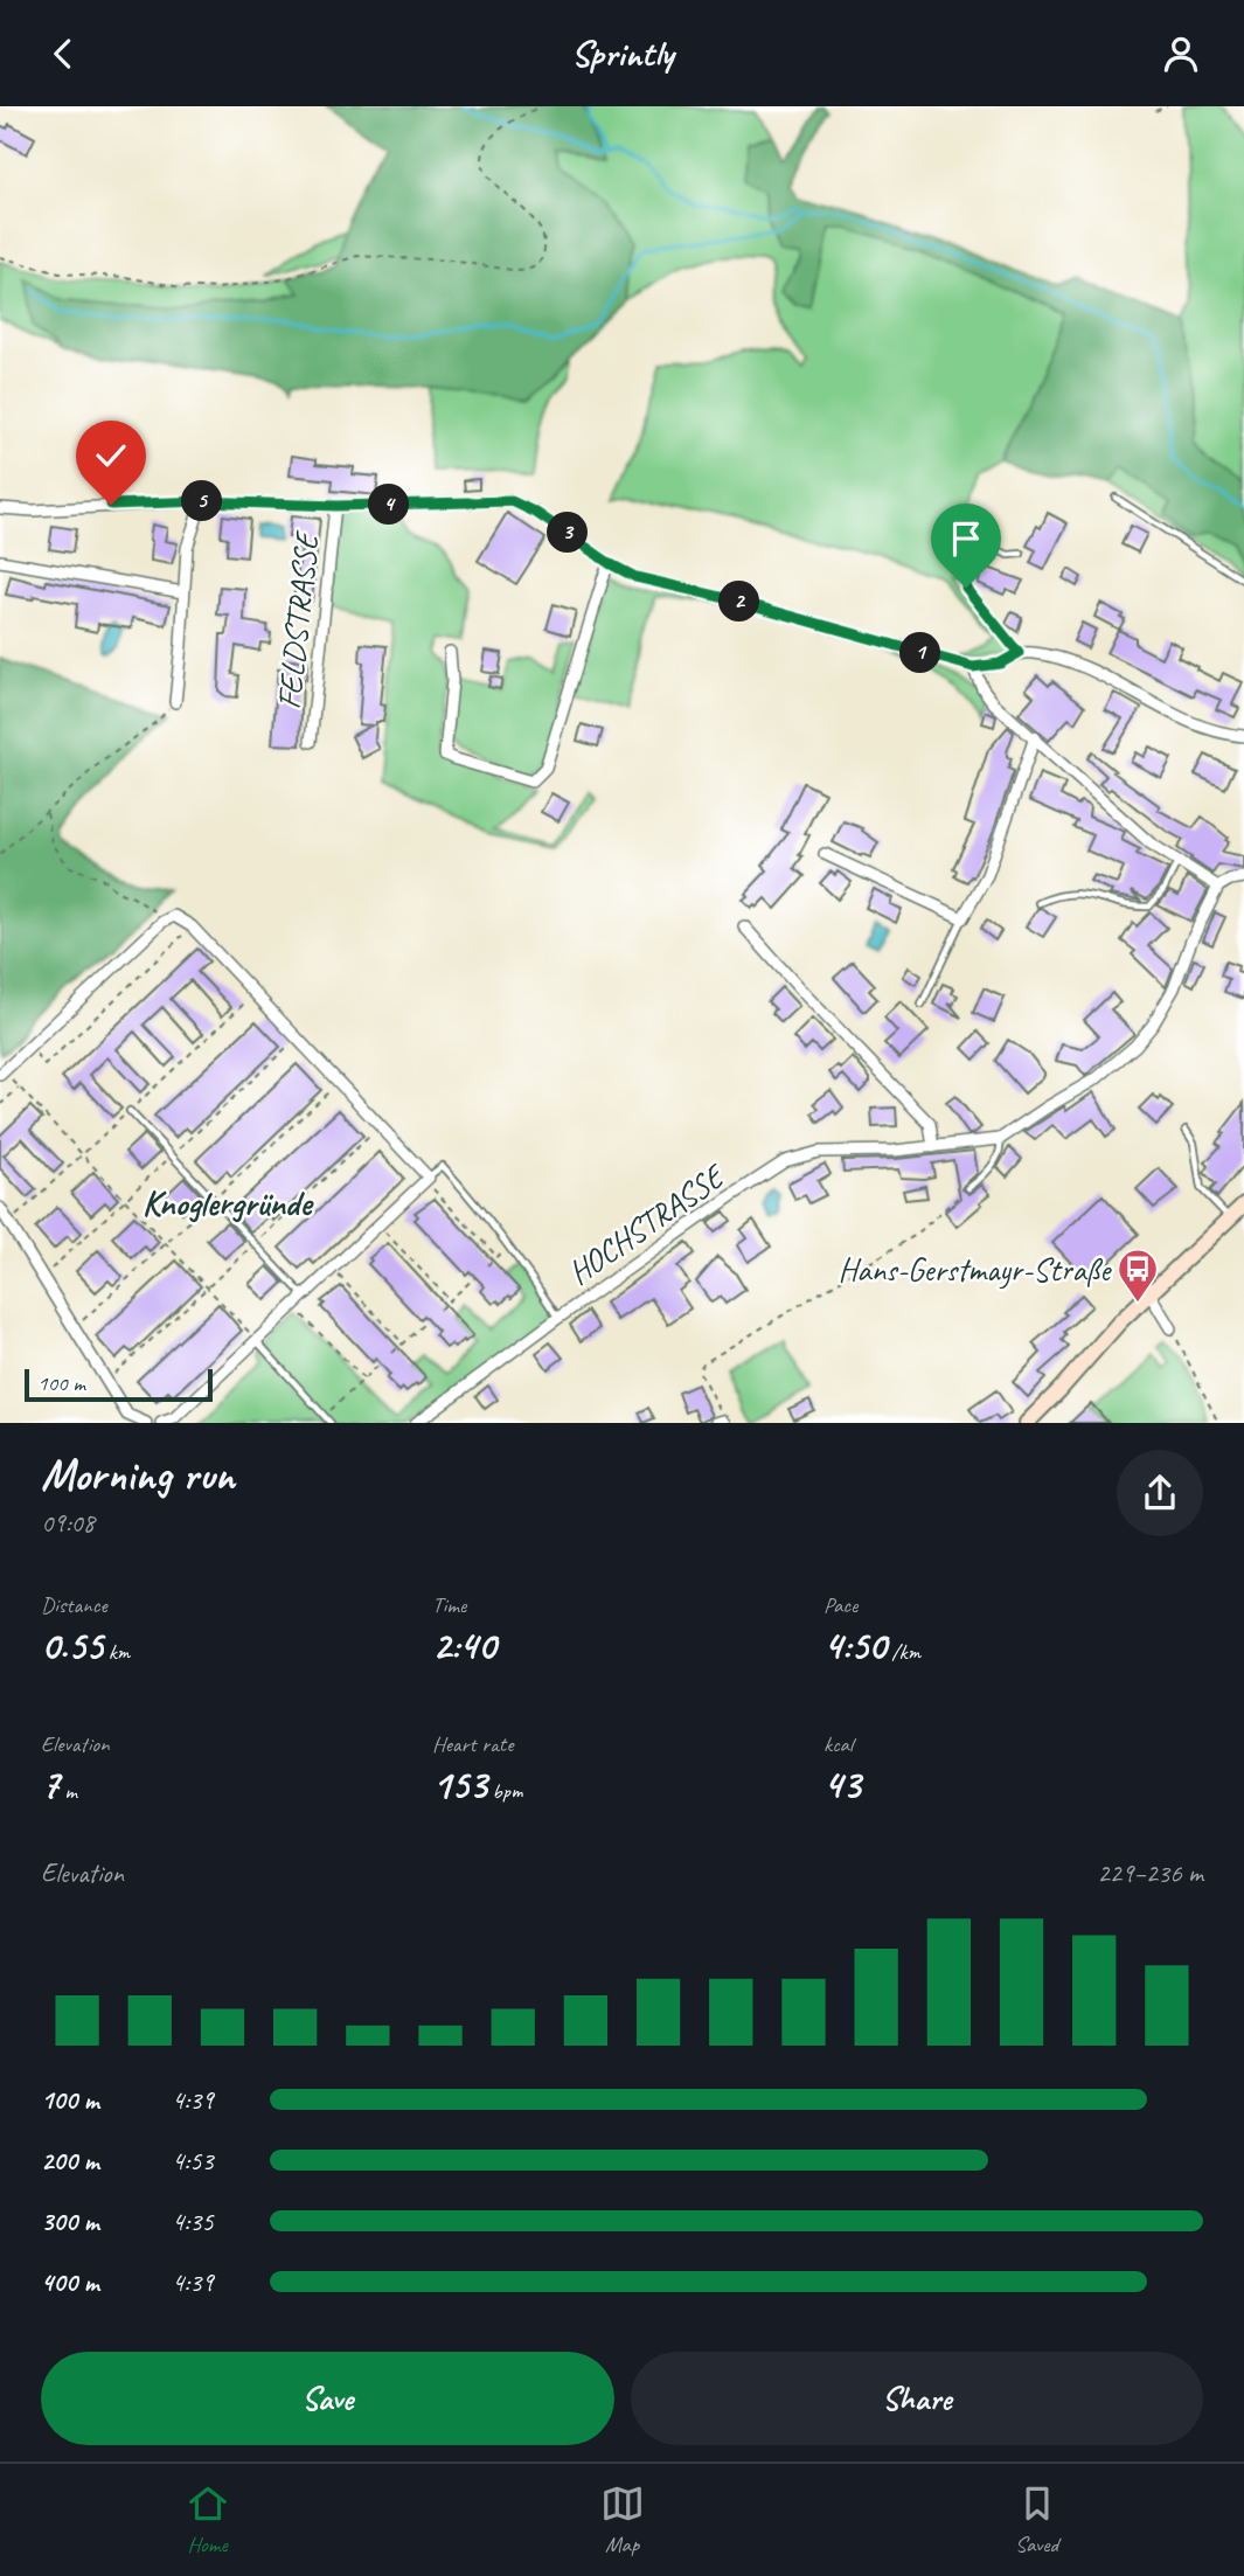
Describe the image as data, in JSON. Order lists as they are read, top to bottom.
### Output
{
  "streets": {
    "street": ["FELDSTRASSE", "HOCHSTRASSE"]
  },
  "districts": ["Knoglergründe"],
  "places": {
    "bus stop": ["Hans-Gerstmayr-Straße"]
  },
  "scale_bar": "100 m",
  "page": {
    "header": "Sprintly",
    "pins": [
      "5",
      "4",
      "3",
      "2",
      "1"
    ],
    "scale": "100 m",
    "heading": ["Morning run", "09:08"],
    "stats": [
      ["Distance", "0.55 km"],
      ["Time", "2:40"],
      ["Pace", "4:50 /km"],
      ["Elevation", "7 m"],
      ["Heart rate", "153 bpm"],
      ["kcal", "43"]
    ],
    "chart": ["Elevation", "229–236 m"],
    "list": [
      {
        "name": "100 m",
        "note": "4:39"
      },
      {
        "name": "200 m",
        "note": "4:53"
      },
      {
        "name": "300 m",
        "note": "4:35"
      },
      {
        "name": "400 m",
        "note": "4:39"
      }
    ],
    "buttons": ["Save", "Share"],
    "tabs": ["Home", "Map", "Saved"]
  }
}
